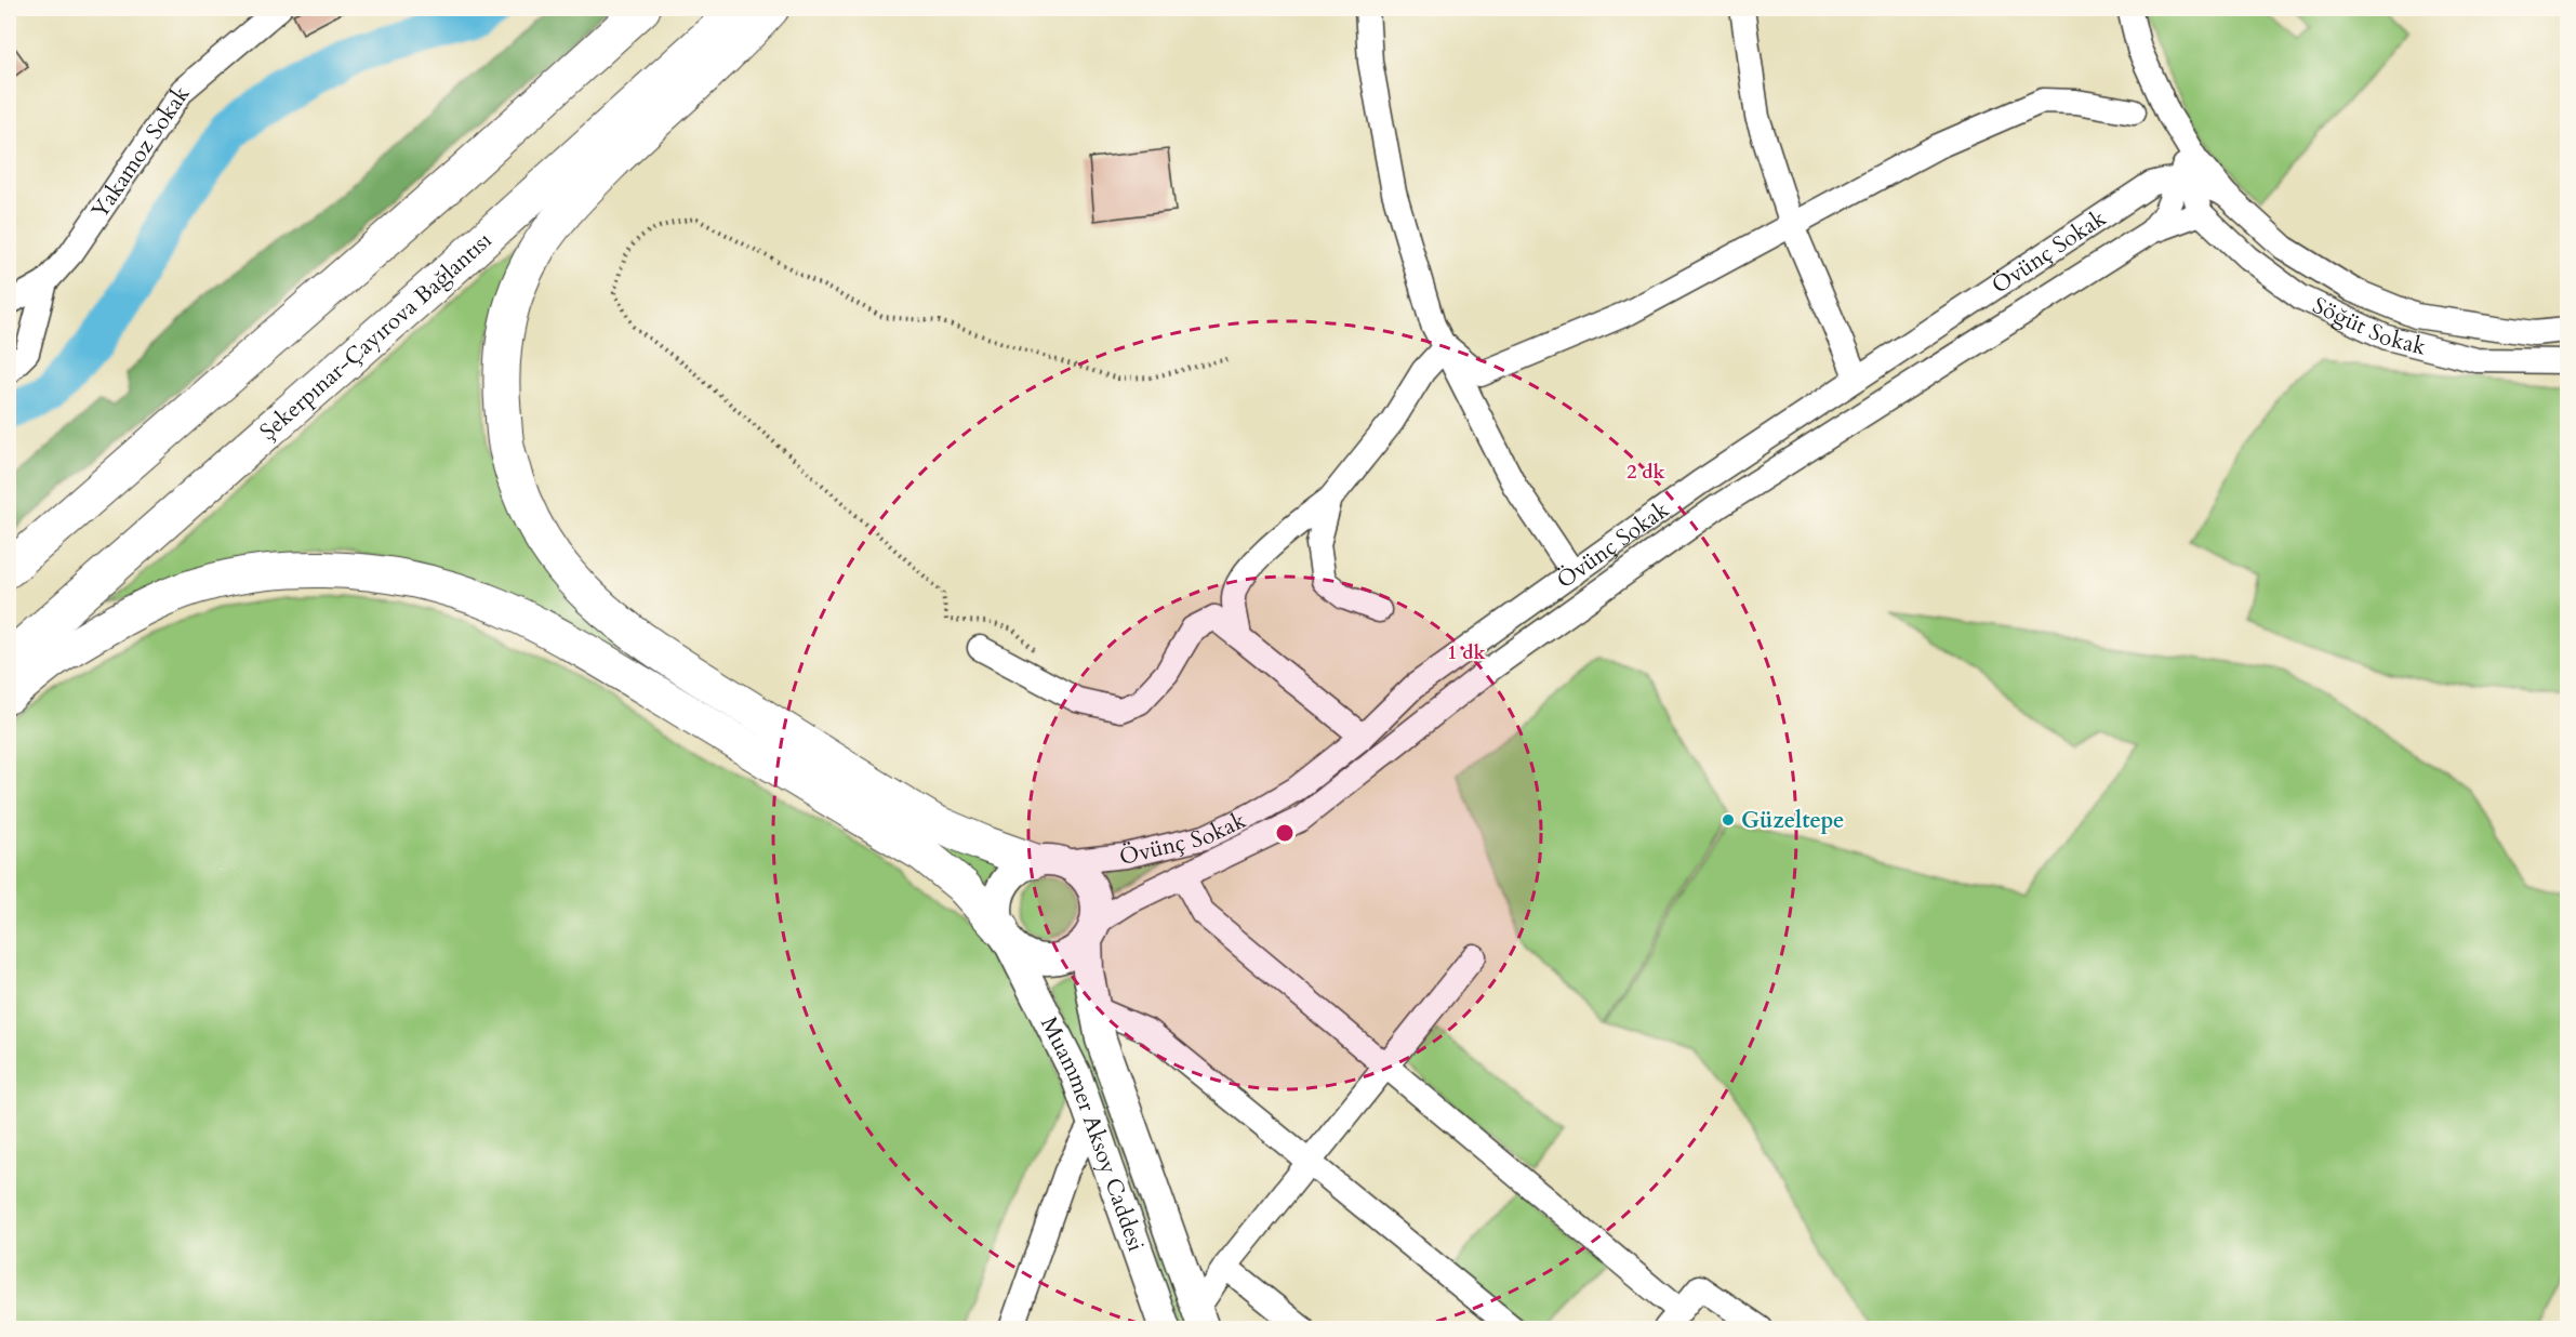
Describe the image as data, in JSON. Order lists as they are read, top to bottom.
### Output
{
  "streets": {
    "highway": ["Şekerpınar-Çayırova Bağlantısı"],
    "main road": ["Muammer Aksoy Caddesi"],
    "street": ["Yakamoz Sokak", "Övünç Sokak", "Söğüt Sokak"]
  },
  "crossings": [
    ["Övünç Sokak", "Söğüt Sokak"],
    ["Övünç Sokak", "Muammer Aksoy Caddesi"]
  ],
  "places": ["Güzeltepe"],
  "rings": ["2 dk", "1 dk"]
}
